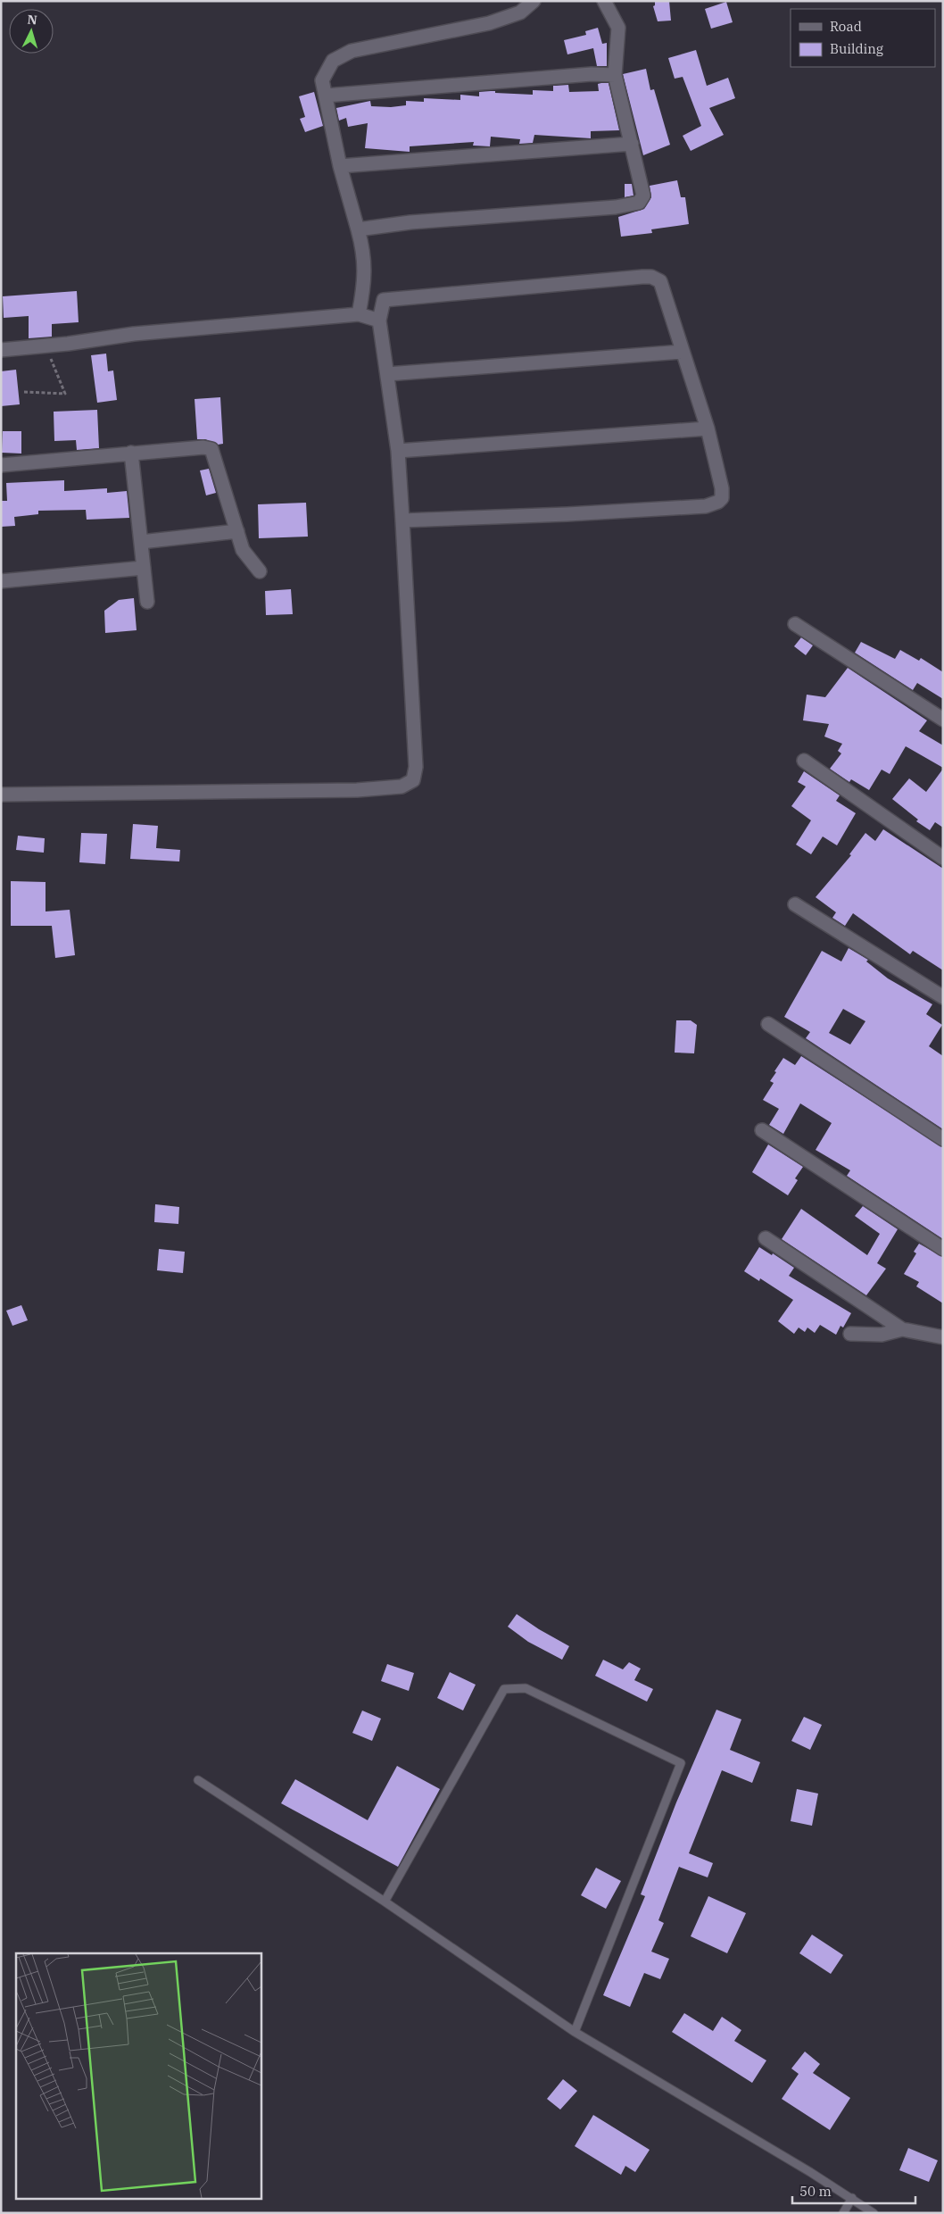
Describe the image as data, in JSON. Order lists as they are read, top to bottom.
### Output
{
  "legend": ["Road", "Building"],
  "scale_bar": "50 m",
  "north": "top"
}
